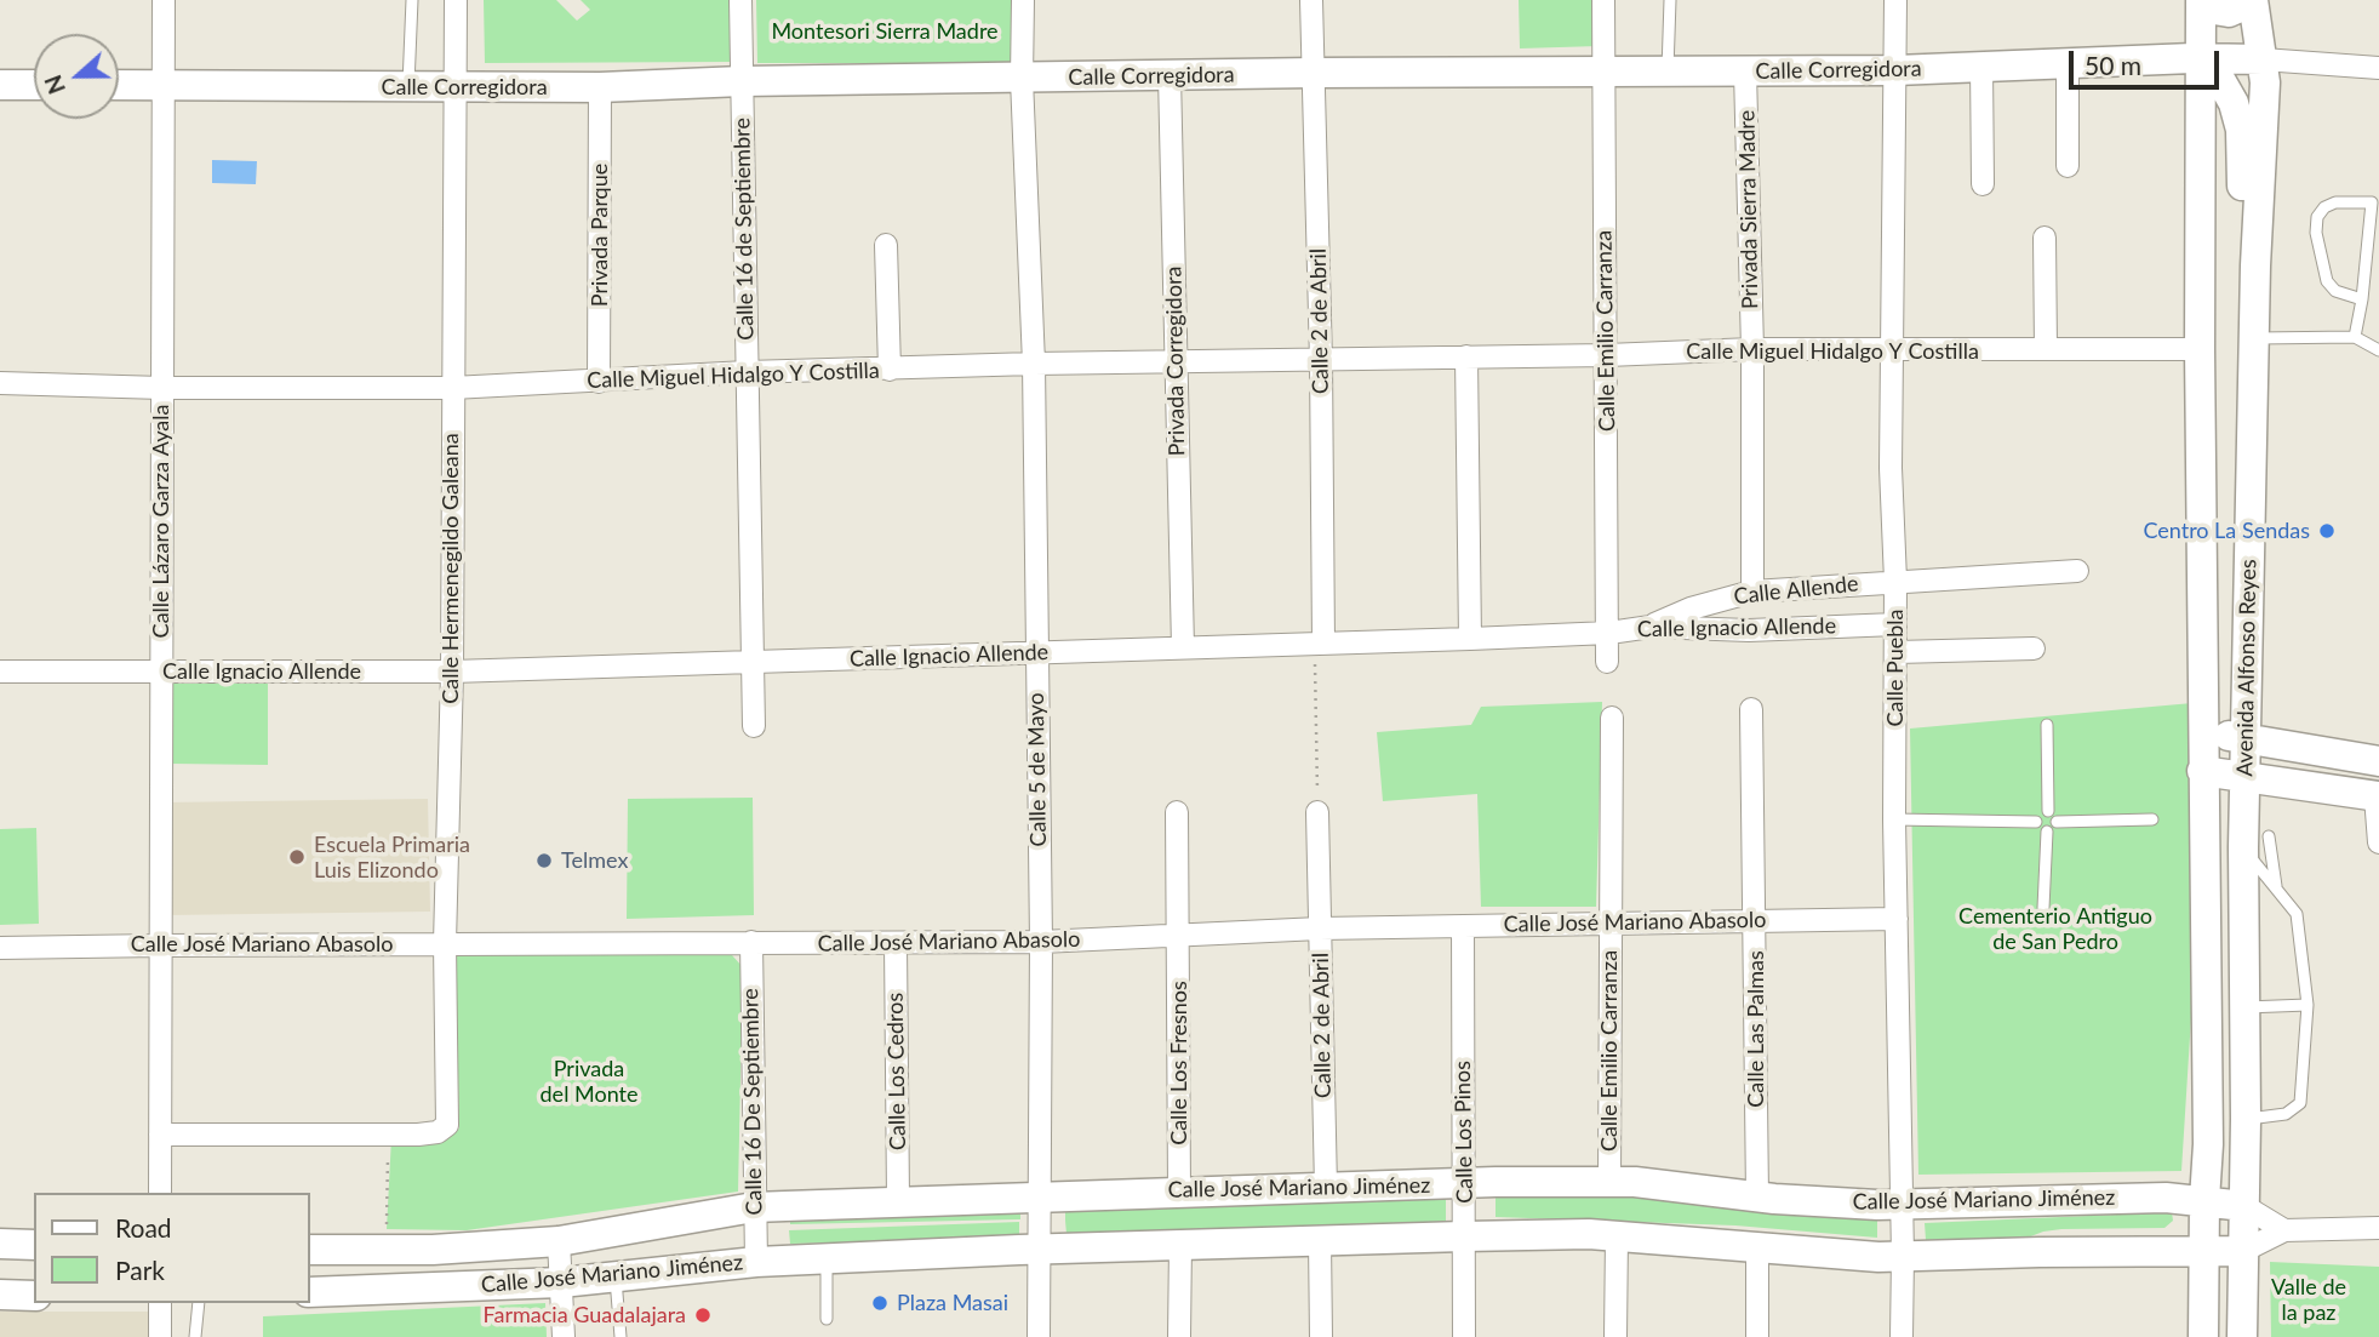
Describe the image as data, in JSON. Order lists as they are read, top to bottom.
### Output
{
  "streets": {
    "street": [
      "Calle Corregidora",
      "Privada Sierra Madre",
      "Calle 16 de Septiembre",
      "Privada Parque",
      "Calle 2 de Abril",
      "Calle Emilio Carranza",
      "Calle Miguel Hidalgo Y Costilla",
      "Privada Corregidora",
      "Calle Lázaro Garza Ayala",
      "Calle Hermenegildo Galeana",
      "Calle Allende",
      "Calle Ignacio Allende",
      "Calle Puebla",
      "Avenida Alfonso Reyes",
      "Calle 5 de Mayo",
      "Calle José Mariano Abasolo",
      "Calle Las Palmas",
      "Calle Los Fresnos",
      "Calle Los Cedros",
      "Calle 16 De Septiembre",
      "Calle Los Pinos",
      "Calle José Mariano Jiménez"
    ]
  },
  "crossings": [
    ["Calle Corregidora", "Privada Sierra Madre"],
    ["Calle Corregidora", "Calle 16 de Septiembre"],
    ["Calle Corregidora", "Privada Parque"],
    ["Calle Corregidora", "Calle 2 de Abril"],
    ["Calle Corregidora", "Calle Emilio Carranza"],
    ["Calle Corregidora", "Privada Corregidora"],
    ["Calle Corregidora", "Calle Lázaro Garza Ayala"],
    ["Calle Corregidora", "Calle Hermenegildo Galeana"],
    ["Calle Corregidora", "Calle Puebla"],
    ["Calle Corregidora", "Avenida Alfonso Reyes"],
    ["Calle Corregidora", "Calle 5 de Mayo"],
    ["Privada Sierra Madre", "Calle Miguel Hidalgo Y Costilla"],
    ["Calle 16 de Septiembre", "Calle Miguel Hidalgo Y Costilla"],
    ["Calle 16 de Septiembre", "Calle Ignacio Allende"],
    ["Privada Parque", "Calle Miguel Hidalgo Y Costilla"],
    ["Calle 2 de Abril", "Calle Miguel Hidalgo Y Costilla"],
    ["Calle 2 de Abril", "Calle Ignacio Allende"],
    ["Calle 2 de Abril", "Calle José Mariano Abasolo"],
    ["Calle 2 de Abril", "Calle José Mariano Jiménez"],
    ["Calle Emilio Carranza", "Calle Miguel Hidalgo Y Costilla"],
    ["Calle Emilio Carranza", "Calle Ignacio Allende"],
    ["Calle Emilio Carranza", "Calle José Mariano Abasolo"],
    ["Calle Emilio Carranza", "Calle José Mariano Jiménez"],
    ["Calle Miguel Hidalgo Y Costilla", "Privada Corregidora"],
    ["Calle Miguel Hidalgo Y Costilla", "Calle Lázaro Garza Ayala"],
    ["Calle Miguel Hidalgo Y Costilla", "Calle Hermenegildo Galeana"],
    ["Calle Miguel Hidalgo Y Costilla", "Calle Puebla"],
    ["Calle Miguel Hidalgo Y Costilla", "Avenida Alfonso Reyes"],
    ["Calle Miguel Hidalgo Y Costilla", "Calle 5 de Mayo"],
    ["Privada Corregidora", "Calle Ignacio Allende"],
    ["Calle Lázaro Garza Ayala", "Calle Ignacio Allende"],
    ["Calle Lázaro Garza Ayala", "Calle José Mariano Abasolo"],
    ["Calle Hermenegildo Galeana", "Calle Ignacio Allende"],
    ["Calle Hermenegildo Galeana", "Calle José Mariano Abasolo"],
    ["Calle Allende", "Calle Ignacio Allende"],
    ["Calle Allende", "Calle Puebla"],
    ["Calle Ignacio Allende", "Calle Puebla"],
    ["Calle Ignacio Allende", "Calle 5 de Mayo"],
    ["Calle Puebla", "Calle José Mariano Abasolo"],
    ["Calle Puebla", "Calle José Mariano Jiménez"],
    ["Avenida Alfonso Reyes", "Calle José Mariano Jiménez"],
    ["Calle 5 de Mayo", "Calle José Mariano Abasolo"],
    ["Calle 5 de Mayo", "Calle José Mariano Jiménez"],
    ["Calle José Mariano Abasolo", "Calle Las Palmas"],
    ["Calle José Mariano Abasolo", "Calle Los Fresnos"],
    ["Calle José Mariano Abasolo", "Calle Los Cedros"],
    ["Calle José Mariano Abasolo", "Calle 16 De Septiembre"],
    ["Calle José Mariano Abasolo", "Calle Los Pinos"],
    ["Calle Las Palmas", "Calle José Mariano Jiménez"],
    ["Calle Los Fresnos", "Calle José Mariano Jiménez"],
    ["Calle Los Cedros", "Calle José Mariano Jiménez"],
    ["Calle 16 De Septiembre", "Calle José Mariano Jiménez"],
    ["Calle Los Pinos", "Calle José Mariano Jiménez"]
  ],
  "parks": [
    "Montesori Sierra Madre",
    "Cementerio Antiguo de San Pedro",
    "Privada del Monte",
    "Valle de la paz"
  ],
  "places": [
    "Centro La Sendas",
    "Escuela Primaria Luis Elizondo",
    "Telmex",
    "Plaza Masai",
    "Farmacia Guadalajara"
  ],
  "legend": ["Road", "Park"],
  "scale_bar": "50 m",
  "north": "left"
}
